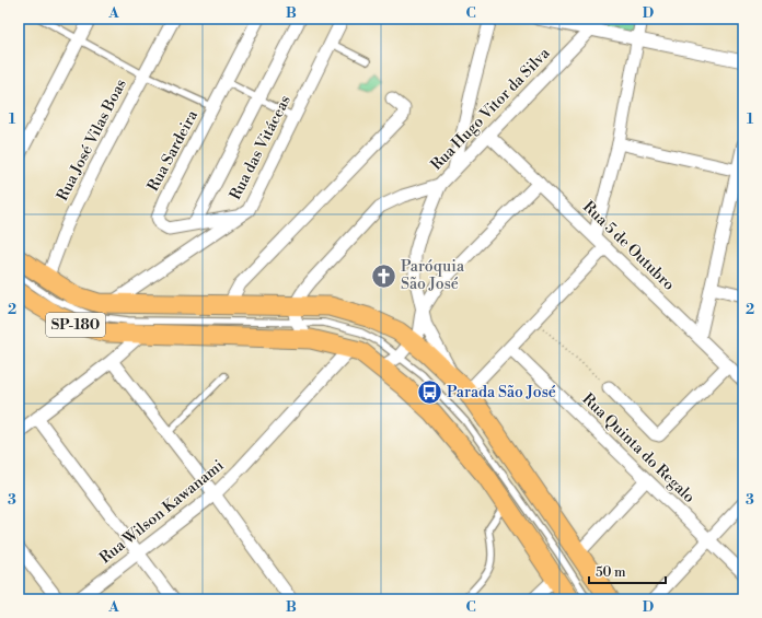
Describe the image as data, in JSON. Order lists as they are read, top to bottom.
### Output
{
  "streets": {
    "main road": ["SP-180"],
    "street": [
      "Rua Hugo Vitor da Silva",
      "Rua José Vilas Boas",
      "Rua das Vitáceas",
      "Rua Sardeira",
      "Rua 5 de Outubro",
      "Rua Quinta do Regalo",
      "Rua Wilson Kawanami"
    ]
  },
  "crossings": [
    ["Rua Hugo Vitor da Silva", "Rua 5 de Outubro"],
    ["Rua das Vitáceas", "Rua Sardeira"]
  ],
  "places": {
    "church": ["Paróquia São José"],
    "bus stop": ["Parada São José"]
  },
  "scale_bar": "50 m",
  "grid": {
    "columns": [
      "A",
      "B",
      "C",
      "D"
    ],
    "rows": ["1", "2", "3"]
  }
}
